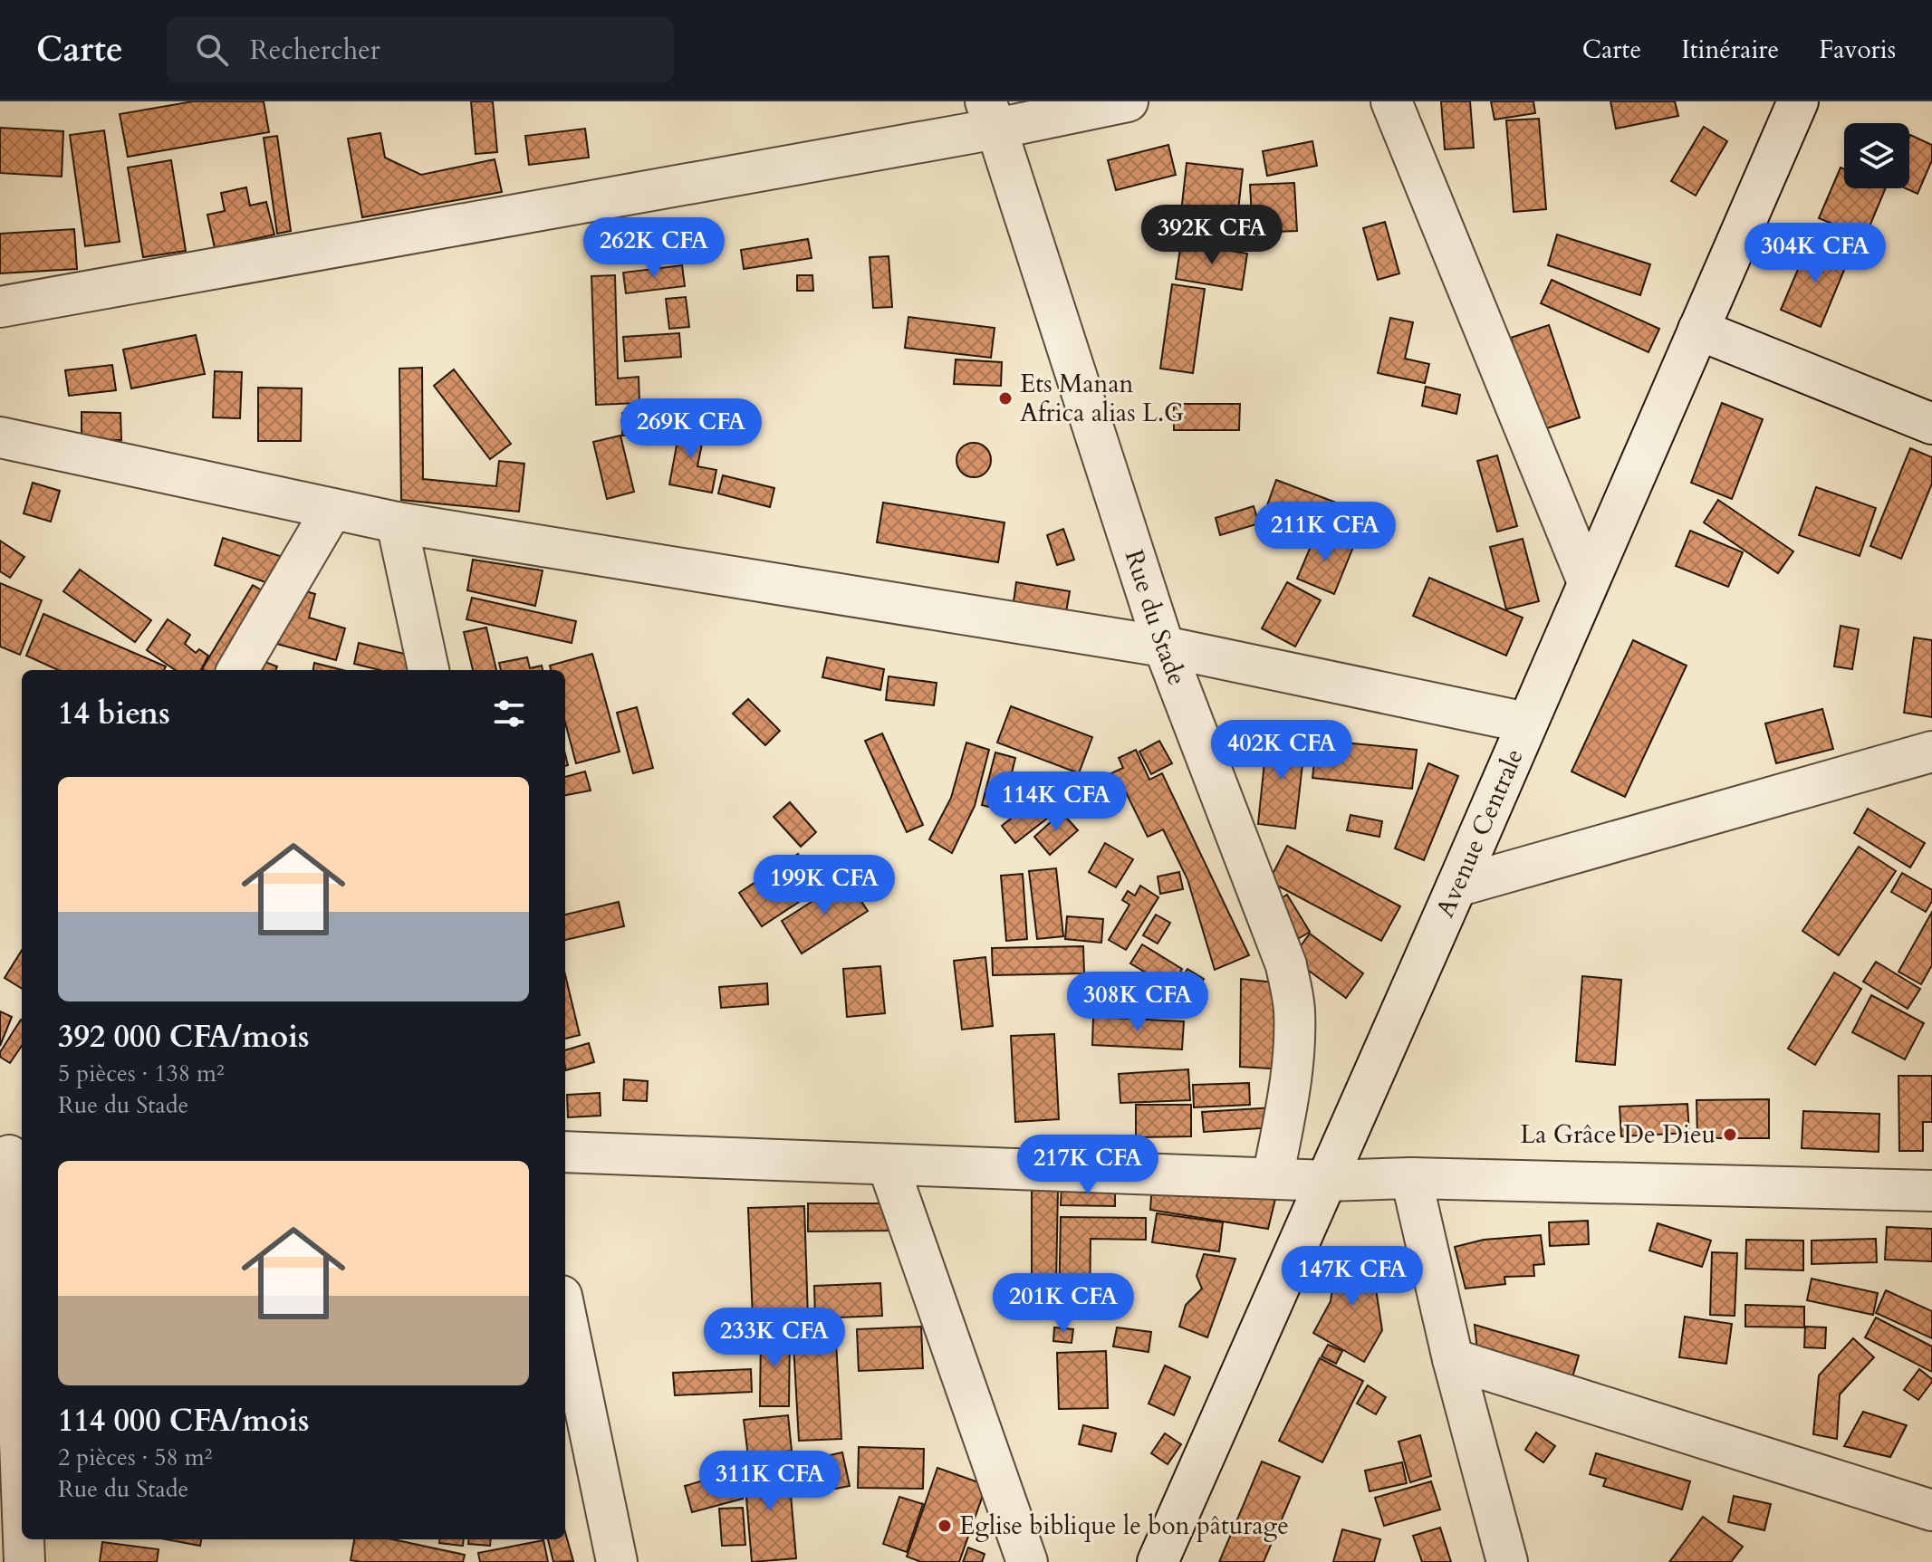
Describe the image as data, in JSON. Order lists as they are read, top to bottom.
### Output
{
  "streets": {
    "street": ["Rue du Stade", "Avenue Centrale"]
  },
  "places": ["Ets Manan Africa alias L.G", "La Grâce De Dieu", "Eglise biblique le bon pâturage"],
  "page": {
    "header": "Carte",
    "search": "Rechercher",
    "nav": ["Carte", "Itinéraire", "Favoris"],
    "price": [
      "392K CFA",
      "262K CFA",
      "304K CFA",
      "269K CFA",
      "211K CFA",
      "402K CFA",
      "114K CFA",
      "199K CFA",
      "308K CFA",
      "217K CFA",
      "147K CFA",
      "201K CFA",
      "233K CFA",
      "311K CFA"
    ],
    "heading": "14 biens",
    "list": [
      {
        "name": "392 000 CFA/mois",
        "note": "5 pièces · 138 m² · Rue du Stade"
      },
      {
        "name": "114 000 CFA/mois",
        "note": "2 pièces · 58 m² · Rue du Stade"
      }
    ]
  }
}
